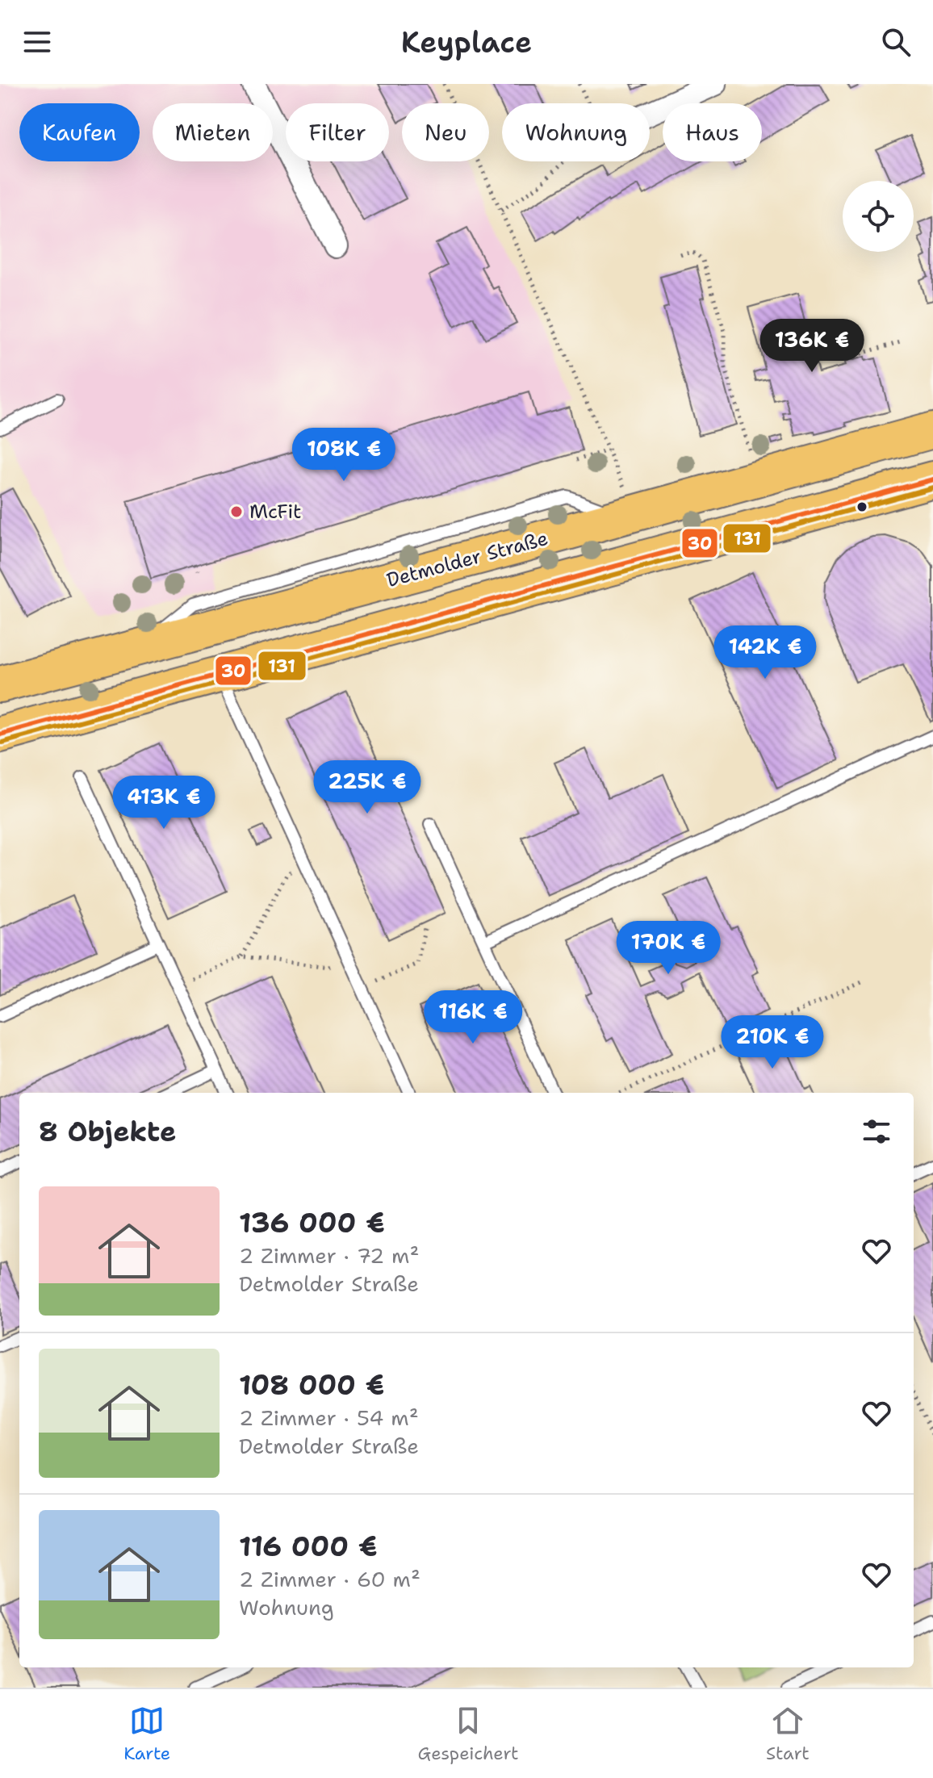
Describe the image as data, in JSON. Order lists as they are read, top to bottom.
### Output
{
  "streets": {
    "main road": ["Detmolder Straße"]
  },
  "places": ["McFit"],
  "lines": ["transit line 30", "transit line 131"],
  "page": {
    "header": "Keyplace",
    "chip": [
      "Kaufen",
      "Mieten",
      "Filter",
      "Neu",
      "Wohnung",
      "Haus"
    ],
    "price": [
      "136K €",
      "108K €",
      "142K €",
      "225K €",
      "413K €",
      "170K €",
      "116K €",
      "210K €"
    ],
    "heading": "8 Objekte",
    "list": [
      {
        "name": "136 000 €",
        "note": "2 Zimmer · 72 m² · Detmolder Straße"
      },
      {
        "name": "108 000 €",
        "note": "2 Zimmer · 54 m² · Detmolder Straße"
      },
      {
        "name": "116 000 €",
        "note": "2 Zimmer · 60 m² · Wohnung"
      }
    ],
    "tabs": ["Karte", "Gespeichert", "Start"]
  }
}
